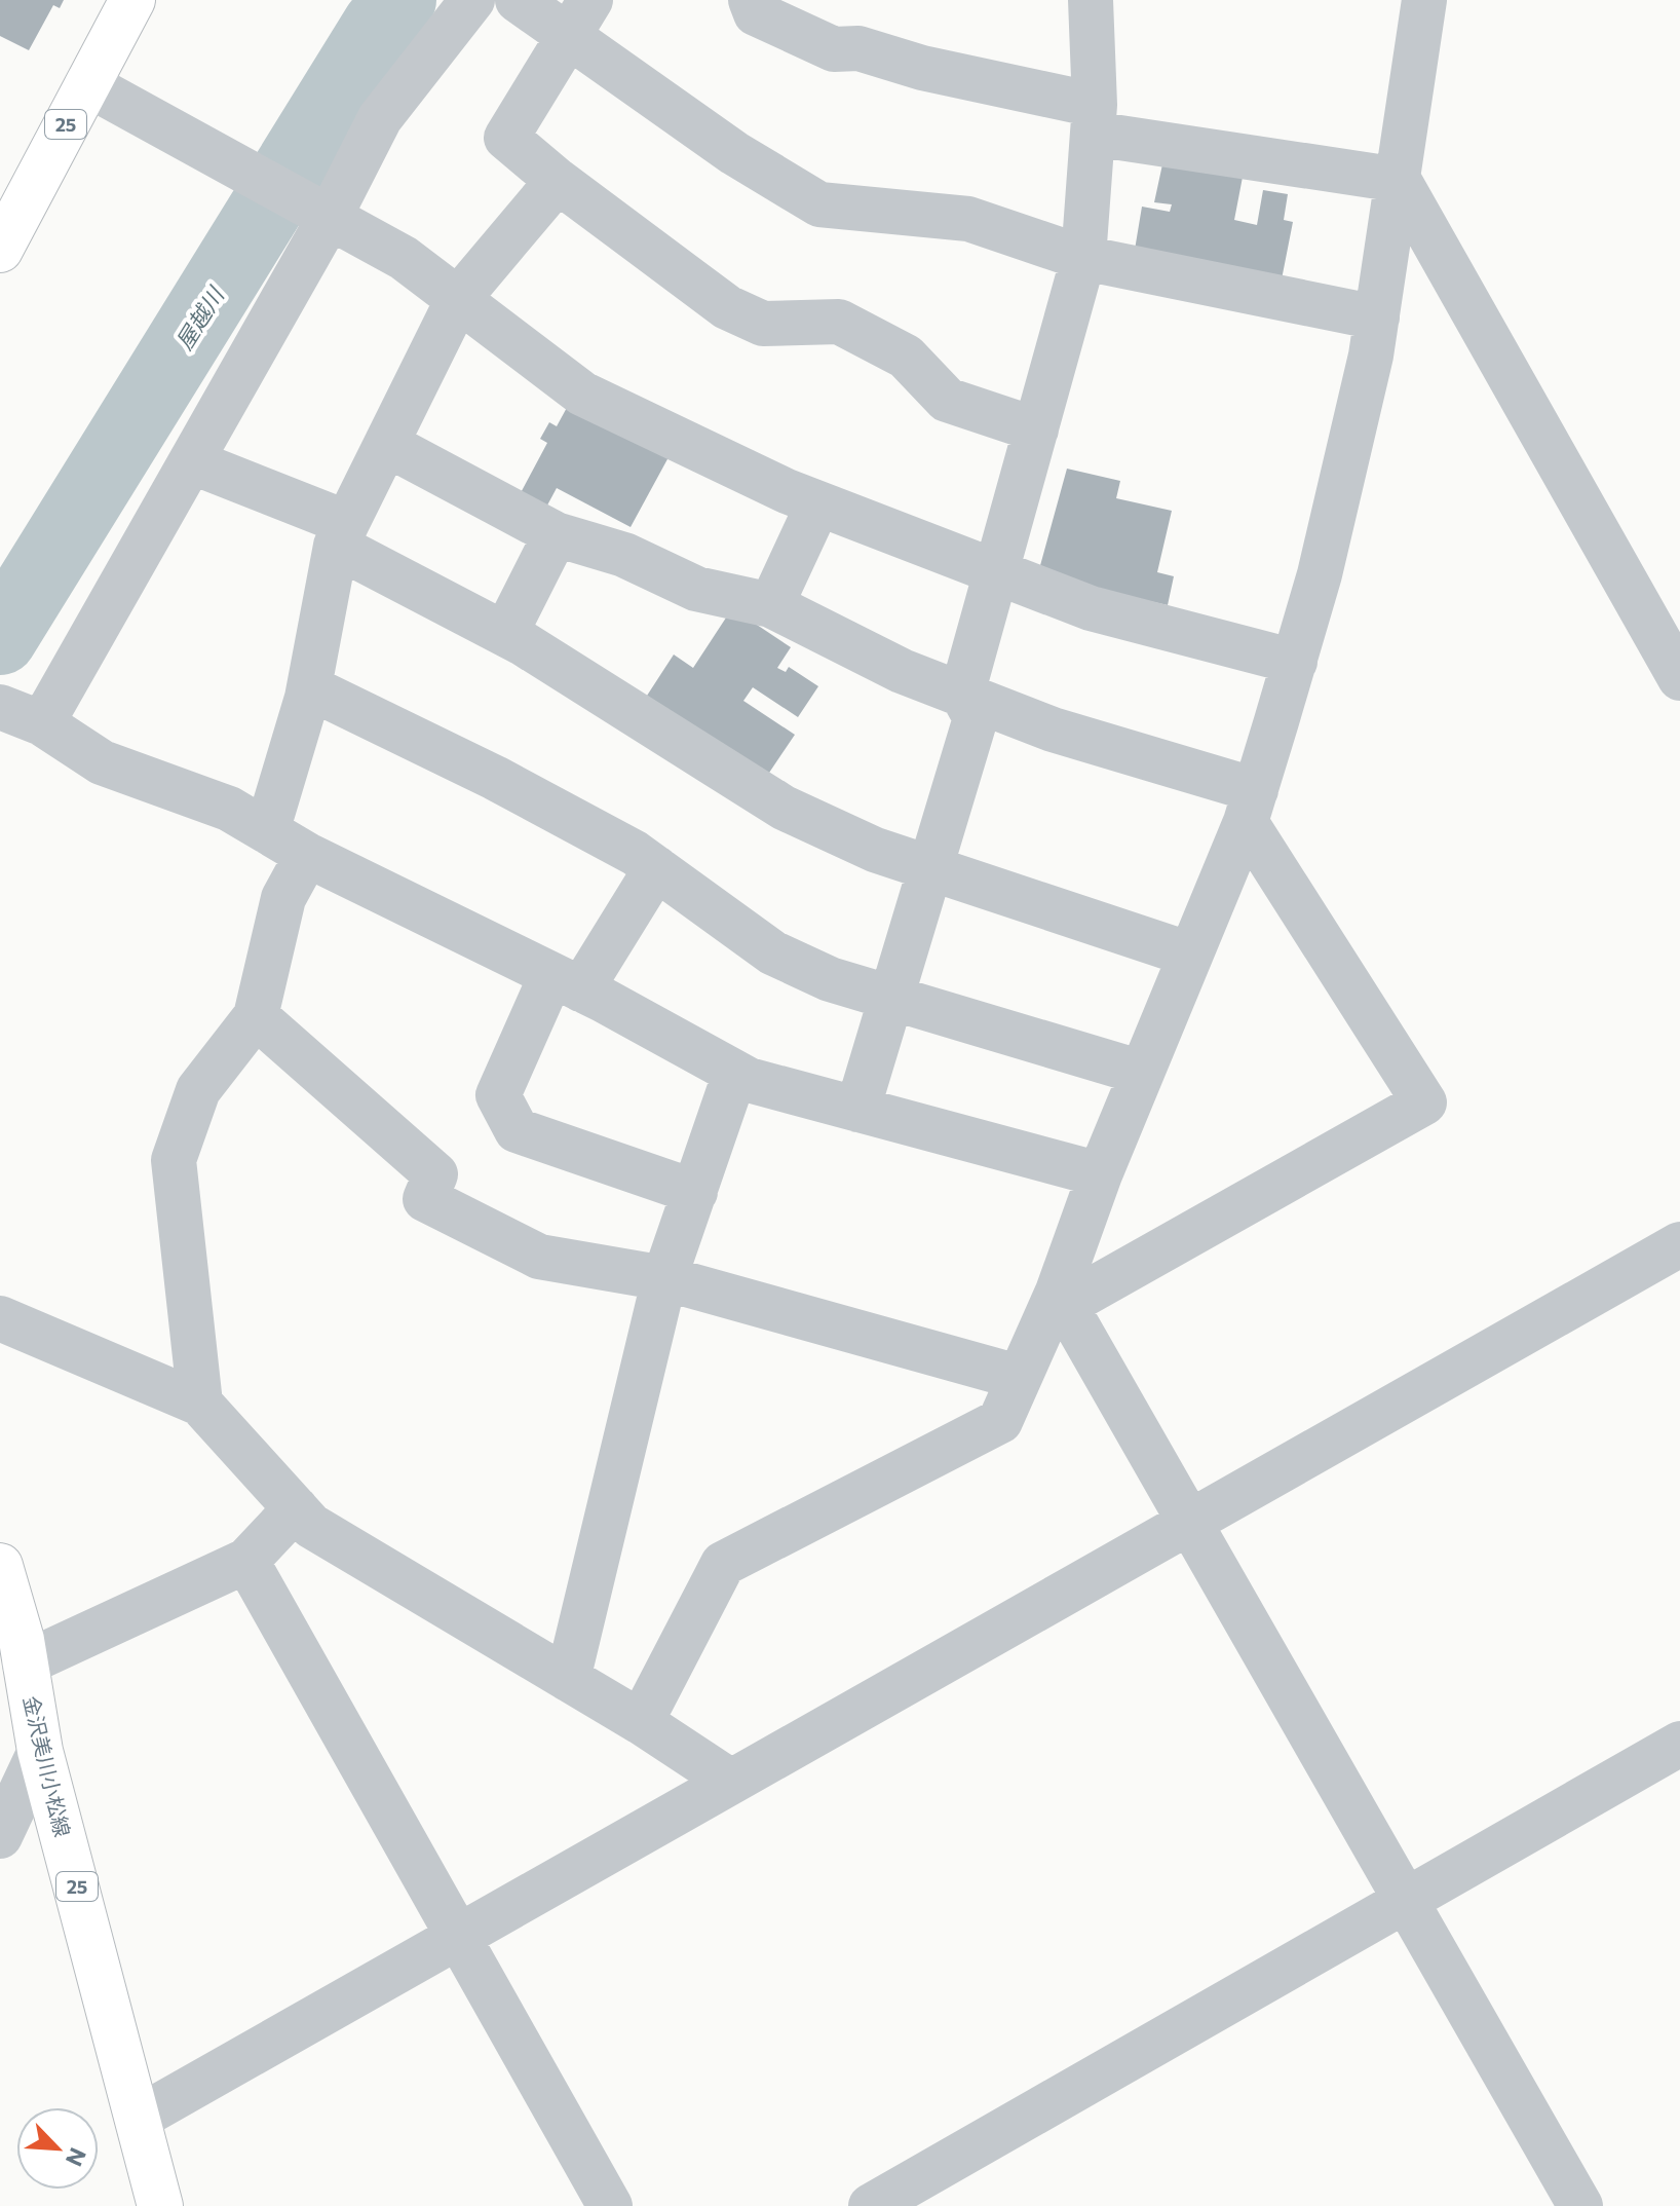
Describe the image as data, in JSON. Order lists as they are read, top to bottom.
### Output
{
  "streets": {
    "main road": ["25", "金沢美川小松線"]
  },
  "water": ["屋越川"],
  "north": "bottom right"
}
